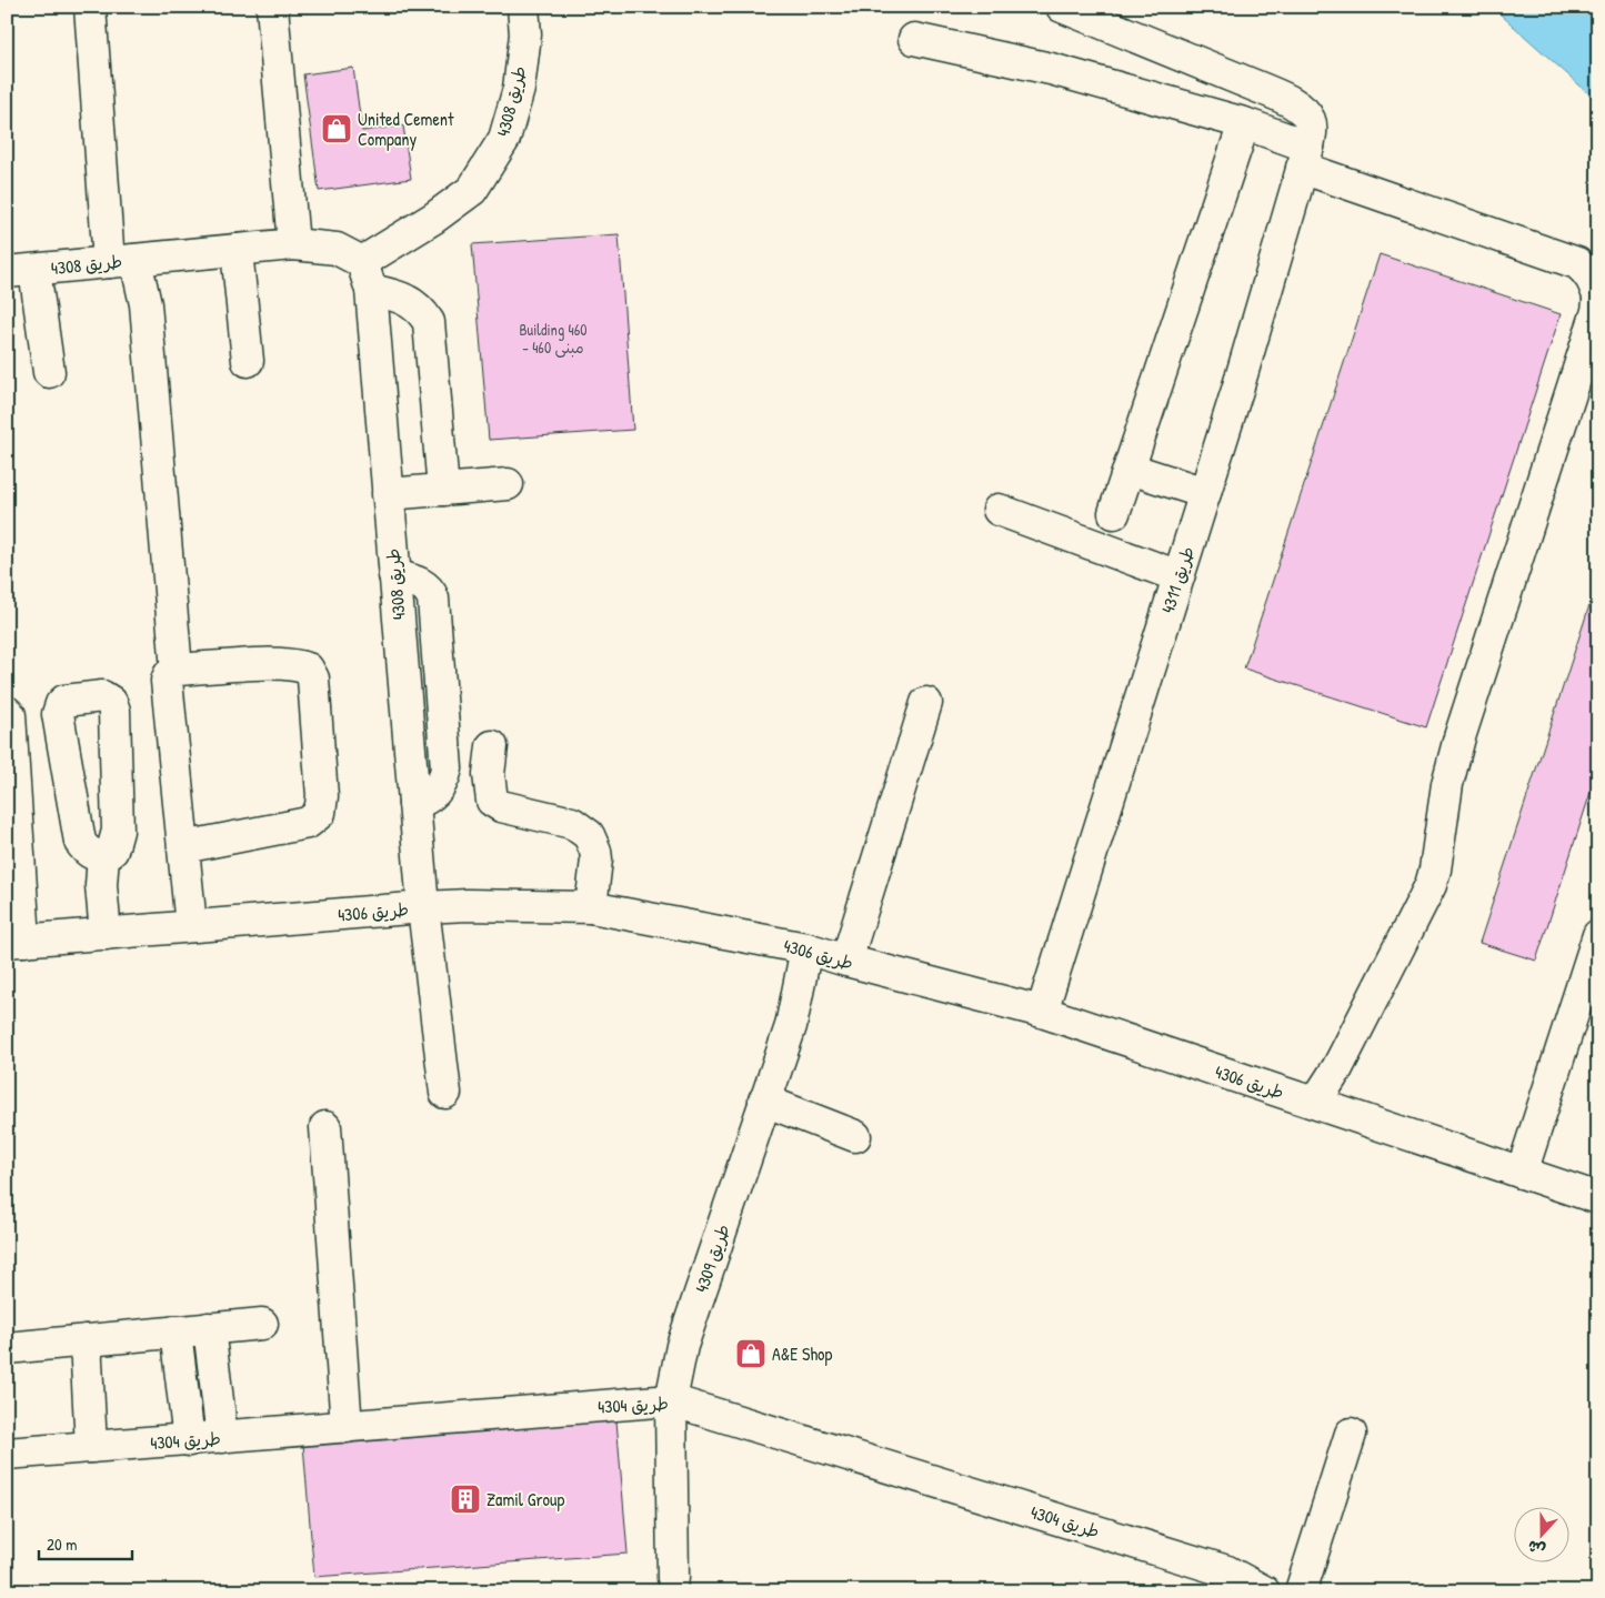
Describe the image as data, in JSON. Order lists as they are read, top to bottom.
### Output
{
  "streets": {
    "street": [
      "طريق 4308",
      "طريق 4311",
      "طريق 4306",
      "طريق 4309",
      "طريق 4304"
    ]
  },
  "crossings": [
    ["طريق 4308", "طريق 4306"],
    ["طريق 4311", "طريق 4306"],
    ["طريق 4306", "طريق 4309"],
    ["طريق 4309", "طريق 4304"]
  ],
  "places": {
    "shop": ["United Cement Company", "A&E Shop"],
    "building": ["Zamil Group"]
  },
  "house_numbers": ["Building 460 - مبنى 460"],
  "scale_bar": "20 m",
  "north": "bottom"
}
